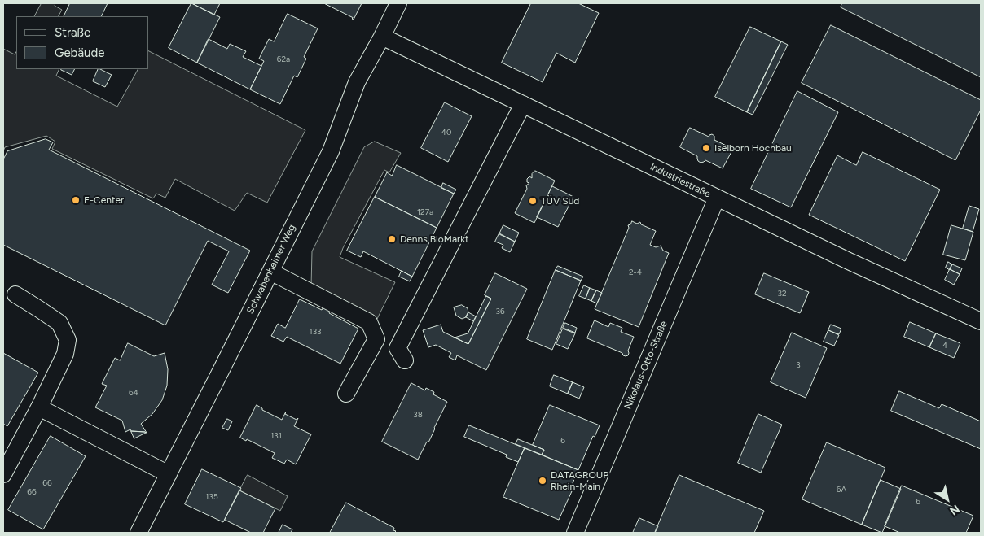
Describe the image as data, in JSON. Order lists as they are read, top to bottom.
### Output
{
  "streets": {
    "street": ["Industriestraße", "Schwabenheimer Weg", "Nikolaus-Otto-Straße"]
  },
  "crossings": [
    ["Industriestraße", "Schwabenheimer Weg"],
    ["Industriestraße", "Nikolaus-Otto-Straße"]
  ],
  "places": [
    "Iselborn Hochbau",
    "E-Center",
    "TÜV Süd",
    "Denns BioMarkt",
    "DATAGROUP Rhein-Main"
  ],
  "house_numbers": [
    "62a",
    "40",
    "127a",
    "2-4",
    "32",
    "36",
    "133",
    "4",
    "3",
    "64",
    "38",
    "131",
    "6",
    "66",
    "6A",
    "66",
    "135",
    "6"
  ],
  "legend": ["Straße", "Gebäude"],
  "north": "bottom right"
}
